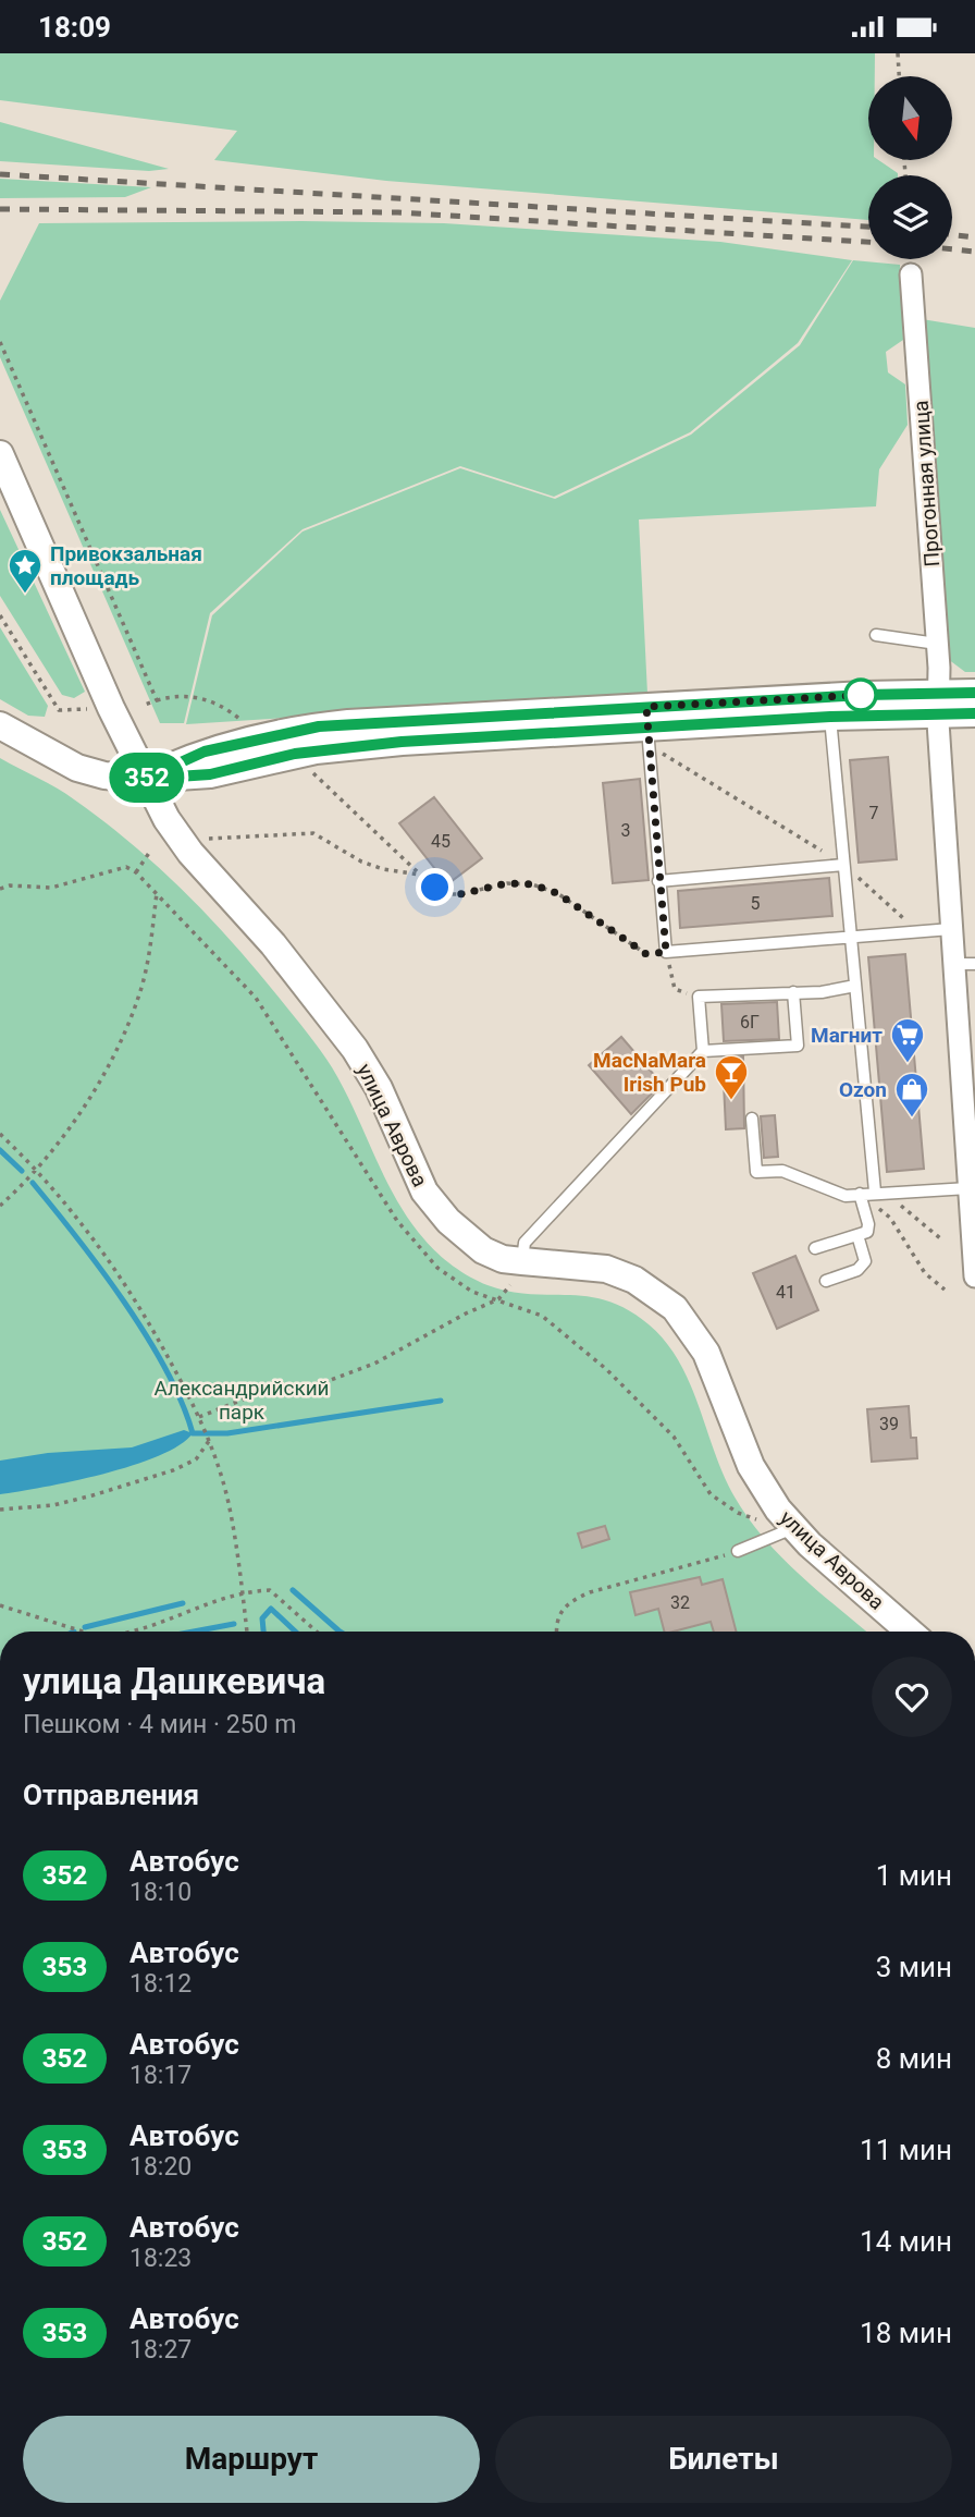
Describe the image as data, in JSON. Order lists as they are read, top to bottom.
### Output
{
  "streets": {
    "street": ["Прогонная улица", "улица Аврова"]
  },
  "parks": ["Александрийский парк"],
  "places": {
    "place": ["Привокзальная площадь"],
    "supermarket": ["Магнит"],
    "bar": ["MacNaMara Irish Pub"],
    "shop": ["Ozon"]
  },
  "lines": ["bus line 352"],
  "house_numbers": [
    "7",
    "3",
    "45",
    "5",
    "6Г",
    "41",
    "39",
    "32"
  ],
  "north": "bottom",
  "page": {
    "status": "18:09",
    "on_map": "352",
    "heading": [
      ["улица Дашкевича", "Пешком · 4 мин · 250 m"],
      "Отправления"
    ],
    "list": [
      {
        "mark": "352",
        "name": "Автобус",
        "note": "18:10",
        "value": "1 мин"
      },
      {
        "mark": "353",
        "name": "Автобус",
        "note": "18:12",
        "value": "3 мин"
      },
      {
        "mark": "352",
        "name": "Автобус",
        "note": "18:17",
        "value": "8 мин"
      },
      {
        "mark": "353",
        "name": "Автобус",
        "note": "18:20",
        "value": "11 мин"
      },
      {
        "mark": "352",
        "name": "Автобус",
        "note": "18:23",
        "value": "14 мин"
      },
      {
        "mark": "353",
        "name": "Автобус",
        "note": "18:27",
        "value": "18 мин"
      }
    ],
    "buttons": ["Маршрут", "Билеты"]
  }
}
